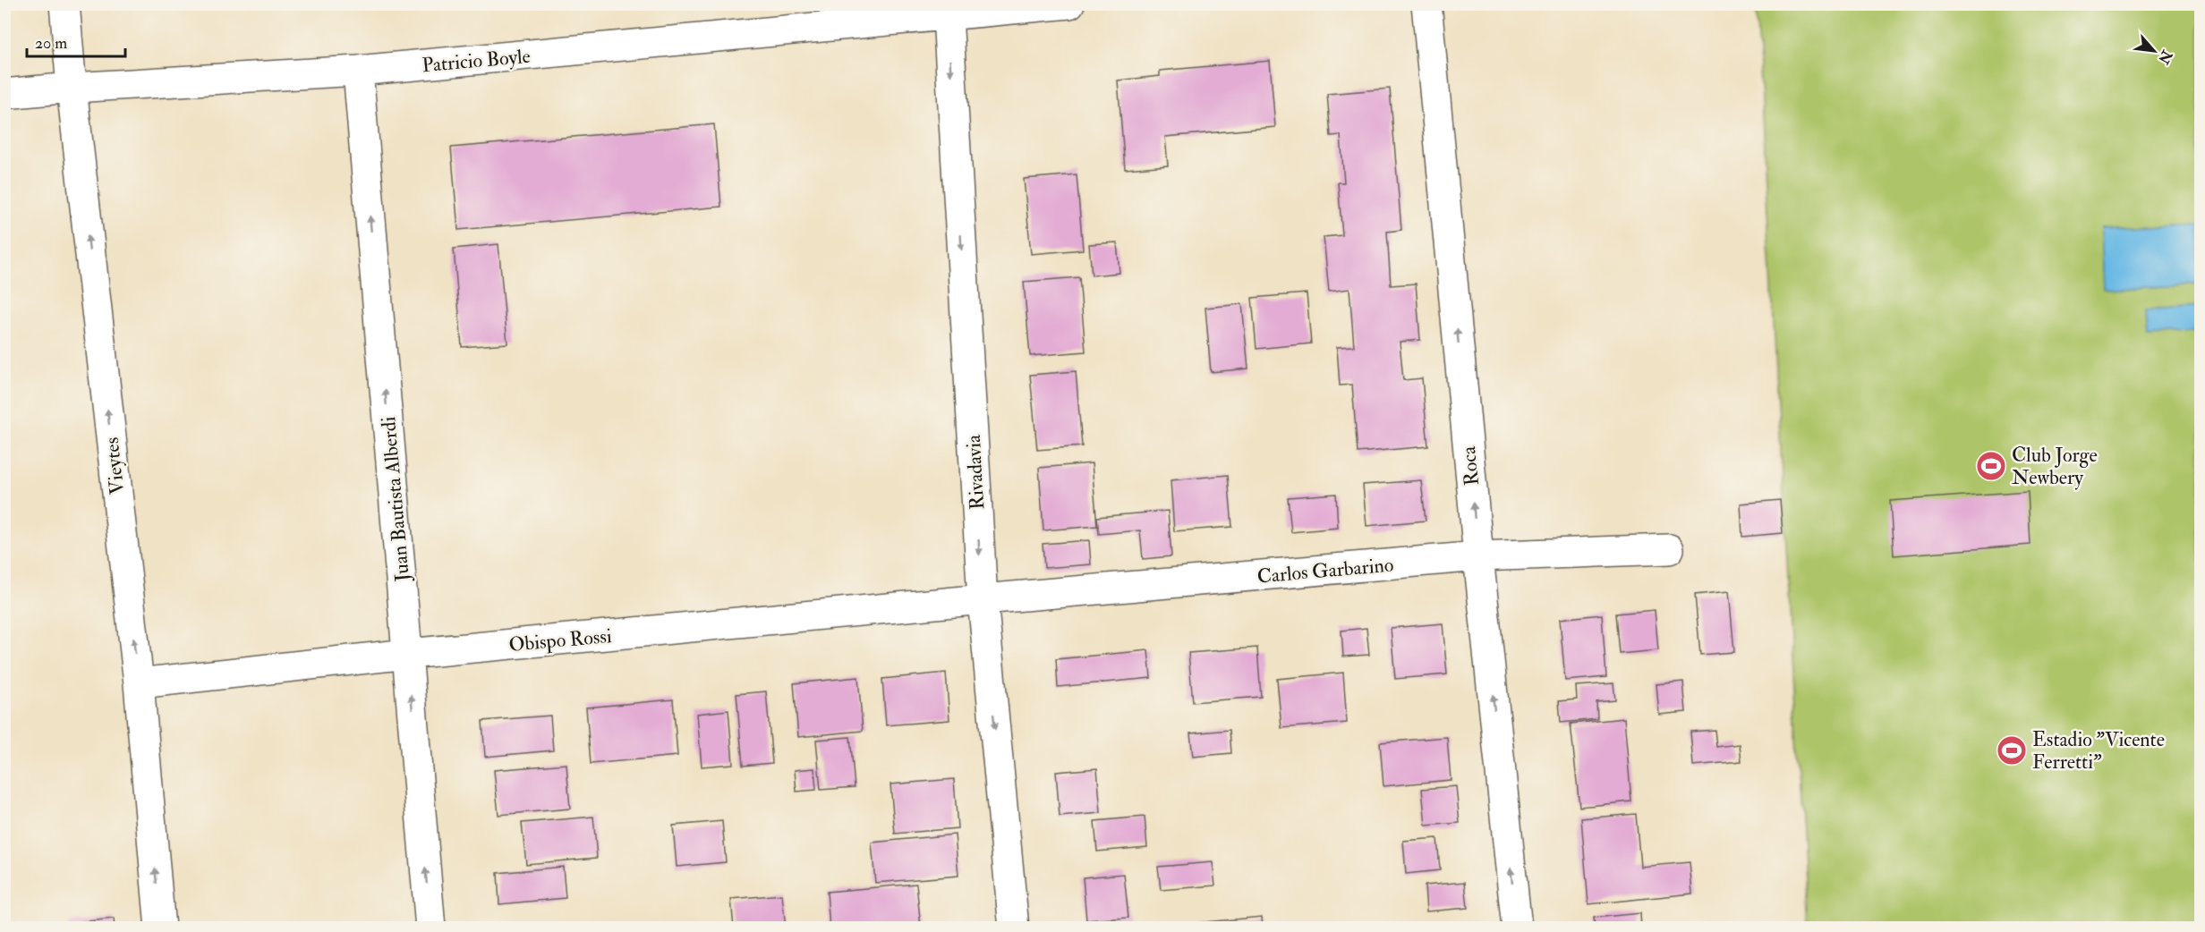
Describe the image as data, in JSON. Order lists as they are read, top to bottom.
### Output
{
  "streets": {
    "street": [
      "Patricio Boyle",
      "Vieytes",
      "Roca",
      "Rivadavia",
      "Juan Bautista Alberdi",
      "Carlos Garbarino",
      "Obispo Rossi"
    ]
  },
  "crossings": [
    ["Patricio Boyle", "Vieytes"],
    ["Patricio Boyle", "Rivadavia"],
    ["Patricio Boyle", "Juan Bautista Alberdi"],
    ["Vieytes", "Obispo Rossi"],
    ["Roca", "Carlos Garbarino"],
    ["Rivadavia", "Carlos Garbarino"],
    ["Rivadavia", "Obispo Rossi"],
    ["Juan Bautista Alberdi", "Obispo Rossi"],
    ["Carlos Garbarino", "Obispo Rossi"]
  ],
  "one_way": [
    "Vieytes",
    "Roca",
    "Rivadavia",
    "Juan Bautista Alberdi"
  ],
  "places": {
    "sports": ["Club Jorge Newbery", "Estadio \"Vicente Ferretti\""]
  },
  "scale_bar": "20 m",
  "north": "bottom right"
}
